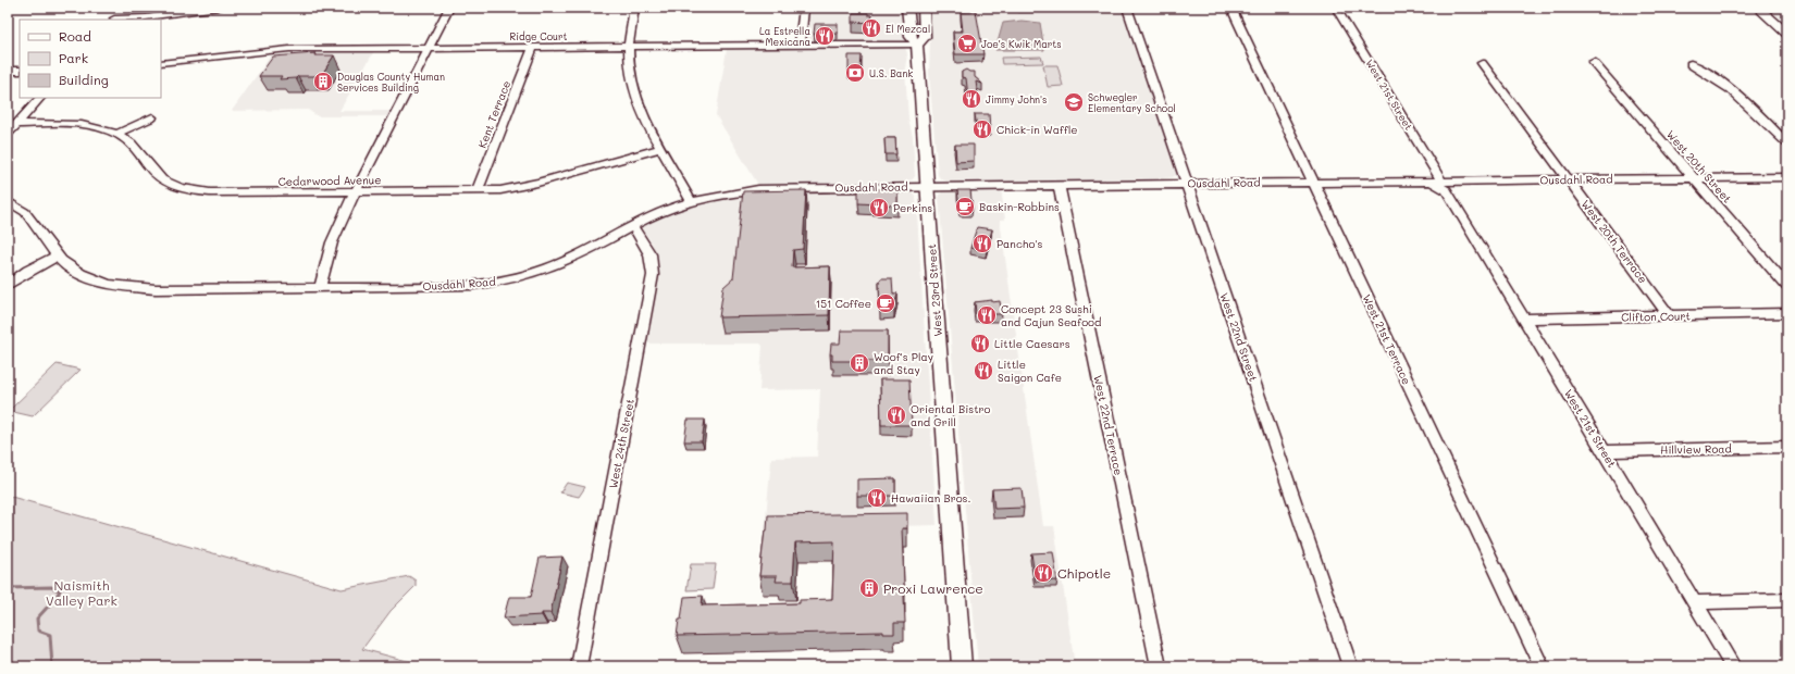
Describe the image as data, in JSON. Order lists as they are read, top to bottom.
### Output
{
  "streets": {
    "main road": ["West 23rd Street"],
    "street": [
      "Ridge Court",
      "West 21st Street",
      "Kent Terrace",
      "West 20th Street",
      "Ousdahl Road",
      "Cedarwood Avenue",
      "West 20th Terrace",
      "Clifton Court",
      "West 22nd Street",
      "West 21st Terrace",
      "West 22nd Terrace",
      "West 24th Street",
      "Hillview Road"
    ]
  },
  "crossings": [
    ["Ridge Court", "Kent Terrace"],
    ["Ridge Court", "West 23rd Street"],
    ["West 21st Street", "Ousdahl Road"],
    ["West 21st Street", "Clifton Court"],
    ["West 21st Street", "Hillview Road"],
    ["Kent Terrace", "Cedarwood Avenue"],
    ["West 20th Street", "Ousdahl Road"],
    ["Ousdahl Road", "West 20th Terrace"],
    ["Ousdahl Road", "West 23rd Street"],
    ["Ousdahl Road", "West 22nd Street"],
    ["Ousdahl Road", "West 21st Terrace"],
    ["Ousdahl Road", "West 22nd Terrace"],
    ["Ousdahl Road", "West 24th Street"],
    ["West 20th Terrace", "Clifton Court"]
  ],
  "parks": ["Naismith Valley Park"],
  "places": {
    "restaurant": [
      "El Mezcal",
      "La Estrella Mexicana",
      "Jimmy John's",
      "Chick-in Waffle",
      "Perkins",
      "Pancho's",
      "Concept 23 Sushi and Cajun Seafood",
      "Little Caesars",
      "Little Saigon Cafe",
      "Oriental Bistro and Grill",
      "Hawaiian Bros.",
      "Chipotle"
    ],
    "supermarket": ["Joe's Kwik Marts"],
    "bank": ["U.S. Bank"],
    "building": ["Douglas County Human Services Building", "Woof's Play and Stay", "Proxi Lawrence"],
    "school or university": ["Schwegler Elementary School"],
    "cafe": ["Baskin-Robbins", "151 Coffee"]
  },
  "legend": ["Road", "Park", "Building"]
}
